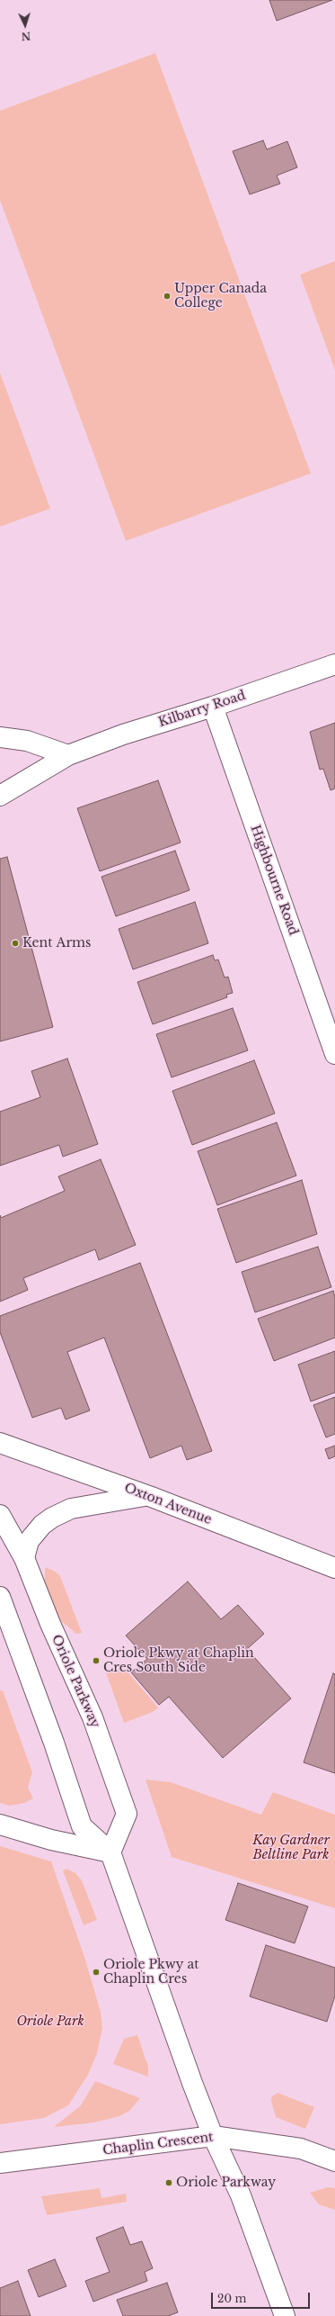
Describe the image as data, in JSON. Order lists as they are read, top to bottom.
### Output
{
  "streets": {
    "street": [
      "Kilbarry Road",
      "Highbourne Road",
      "Oxton Avenue",
      "Oriole Parkway",
      "Chaplin Crescent"
    ]
  },
  "crossings": [
    ["Kilbarry Road", "Highbourne Road"]
  ],
  "parks": ["Kay Gardner Beltline Park", "Oriole Park"],
  "places": [
    "Upper Canada College",
    "Kent Arms",
    "Oriole Pkwy at Chaplin Cres South Side",
    "Oriole Pkwy at Chaplin Cres",
    "Oriole Parkway"
  ],
  "scale_bar": "20 m",
  "north": "bottom"
}
